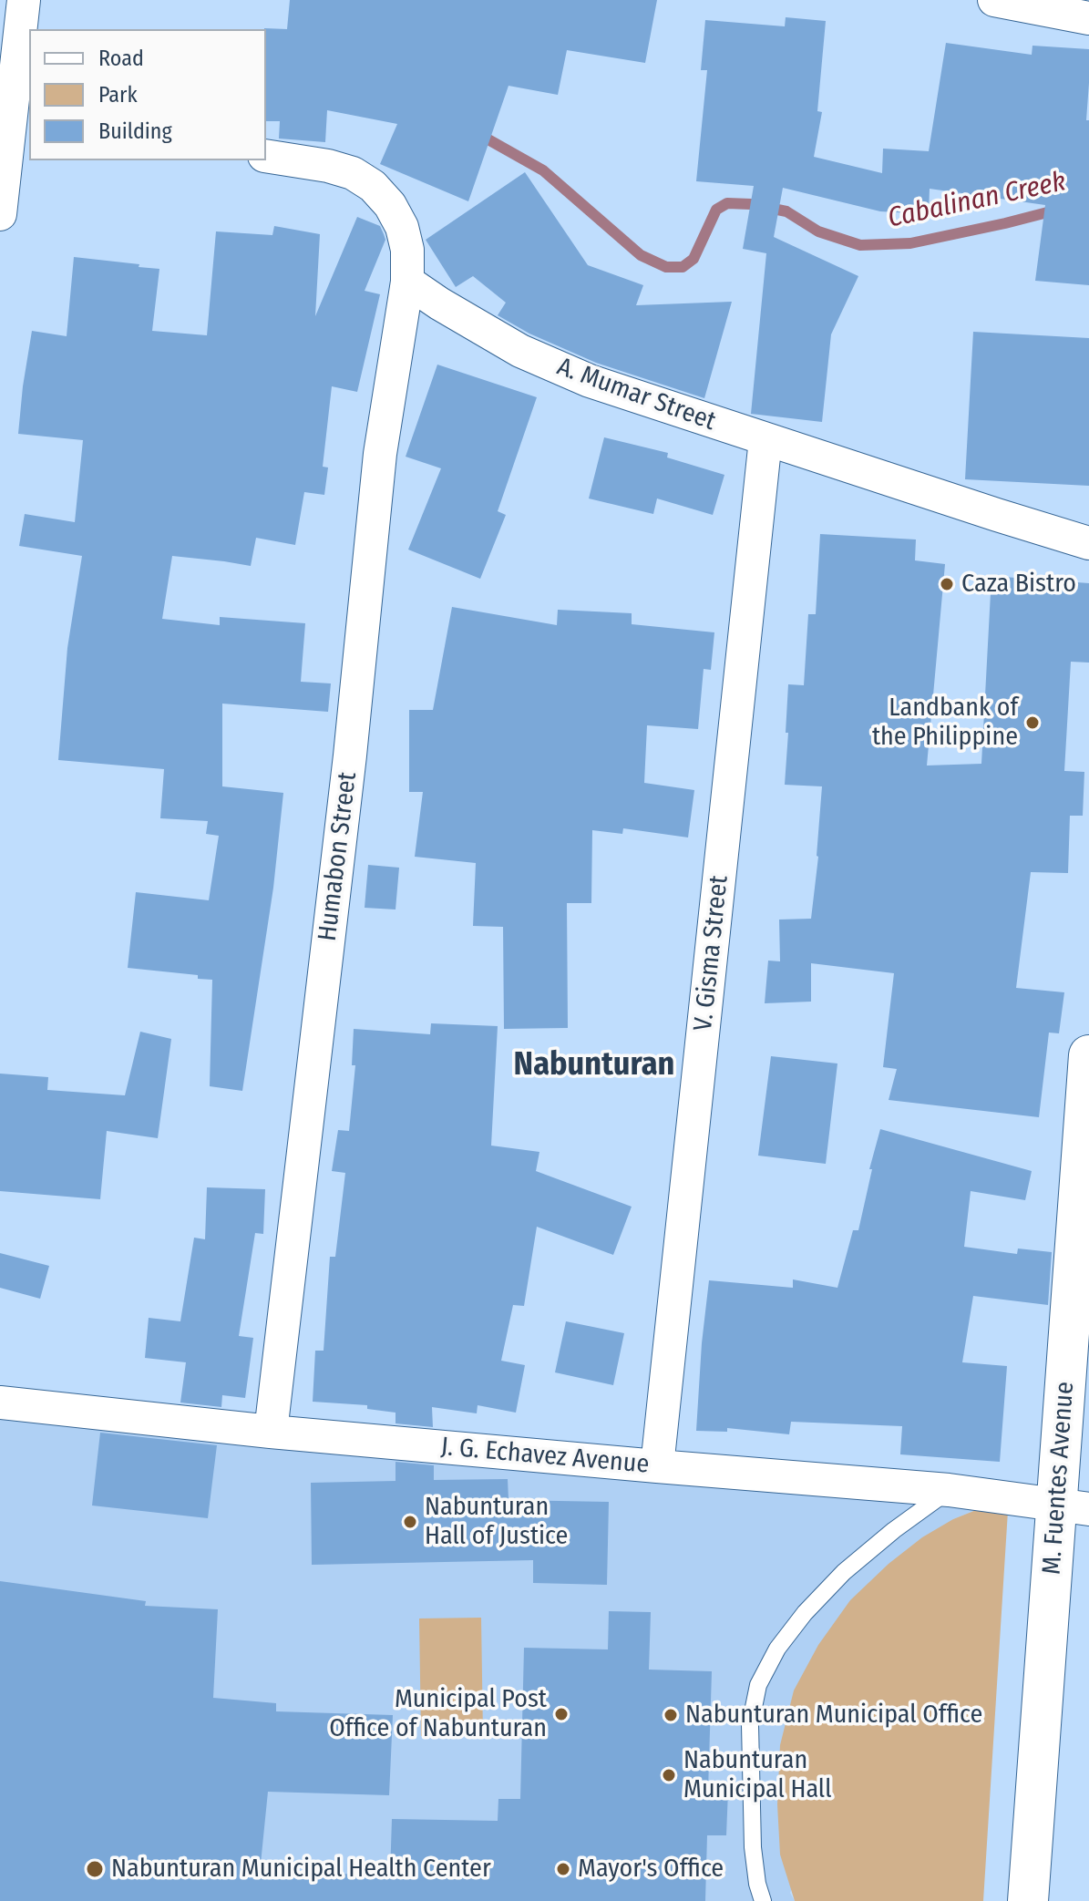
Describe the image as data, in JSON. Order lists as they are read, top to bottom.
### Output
{
  "streets": {
    "street": [
      "A. Mumar Street",
      "Humabon Street",
      "V. Gisma Street",
      "J. G. Echavez Avenue",
      "M. Fuentes Avenue"
    ]
  },
  "crossings": [
    ["A. Mumar Street", "Humabon Street"],
    ["A. Mumar Street", "V. Gisma Street"],
    ["Humabon Street", "J. G. Echavez Avenue"],
    ["V. Gisma Street", "J. G. Echavez Avenue"],
    ["J. G. Echavez Avenue", "M. Fuentes Avenue"]
  ],
  "districts": ["Nabunturan"],
  "water": ["Cabalinan Creek"],
  "places": [
    "Caza Bistro",
    "Landbank of the Philippine",
    "Nabunturan Hall of Justice",
    "Municipal Post Office of Nabunturan",
    "Nabunturan Municipal Office",
    "Nabunturan Municipal Hall",
    "Nabunturan Municipal Health Center",
    "Mayor's Office"
  ],
  "legend": ["Road", "Park", "Building"]
}
